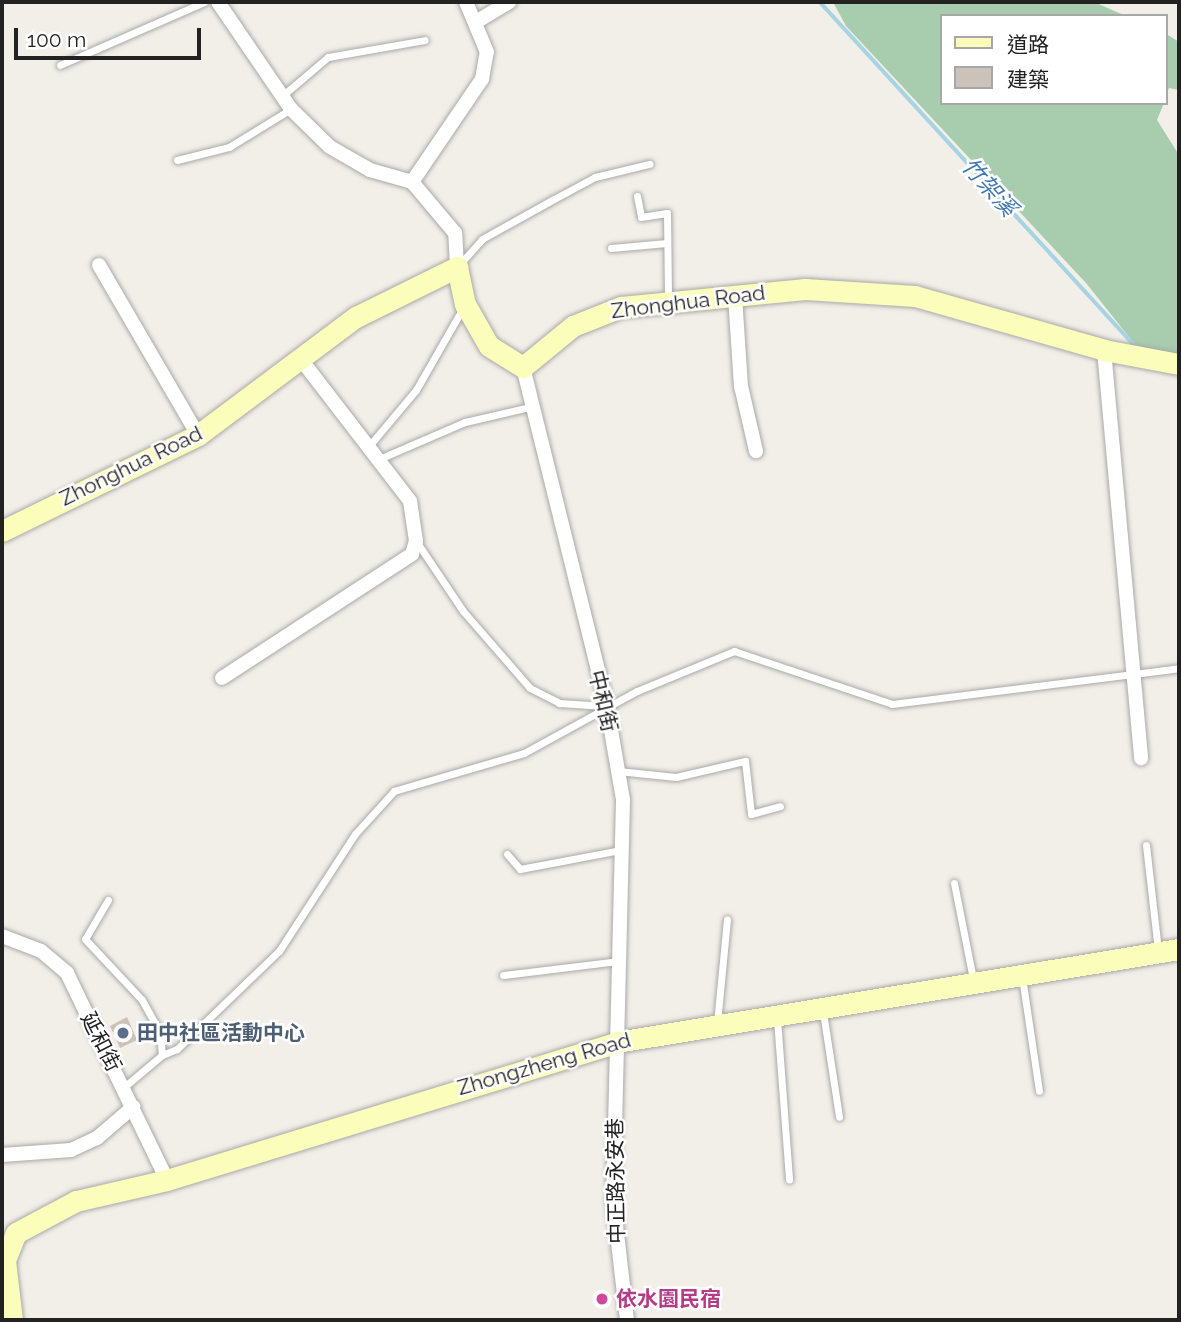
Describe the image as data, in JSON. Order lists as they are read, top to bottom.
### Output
{
  "streets": {
    "street": [
      "Zhonghua Road",
      "中和街",
      "延和街",
      "Zhongzheng Road",
      "中正路永安巷"
    ]
  },
  "crossings": [
    ["Zhonghua Road", "中和街"],
    ["中和街", "Zhongzheng Road"],
    ["中和街", "中正路永安巷"],
    ["延和街", "Zhongzheng Road"],
    ["Zhongzheng Road", "中正路永安巷"]
  ],
  "water": ["竹架溪"],
  "places": ["田中社區活動中心", "依水園民宿"],
  "legend": ["道路", "建築"],
  "scale_bar": "100 m"
}
